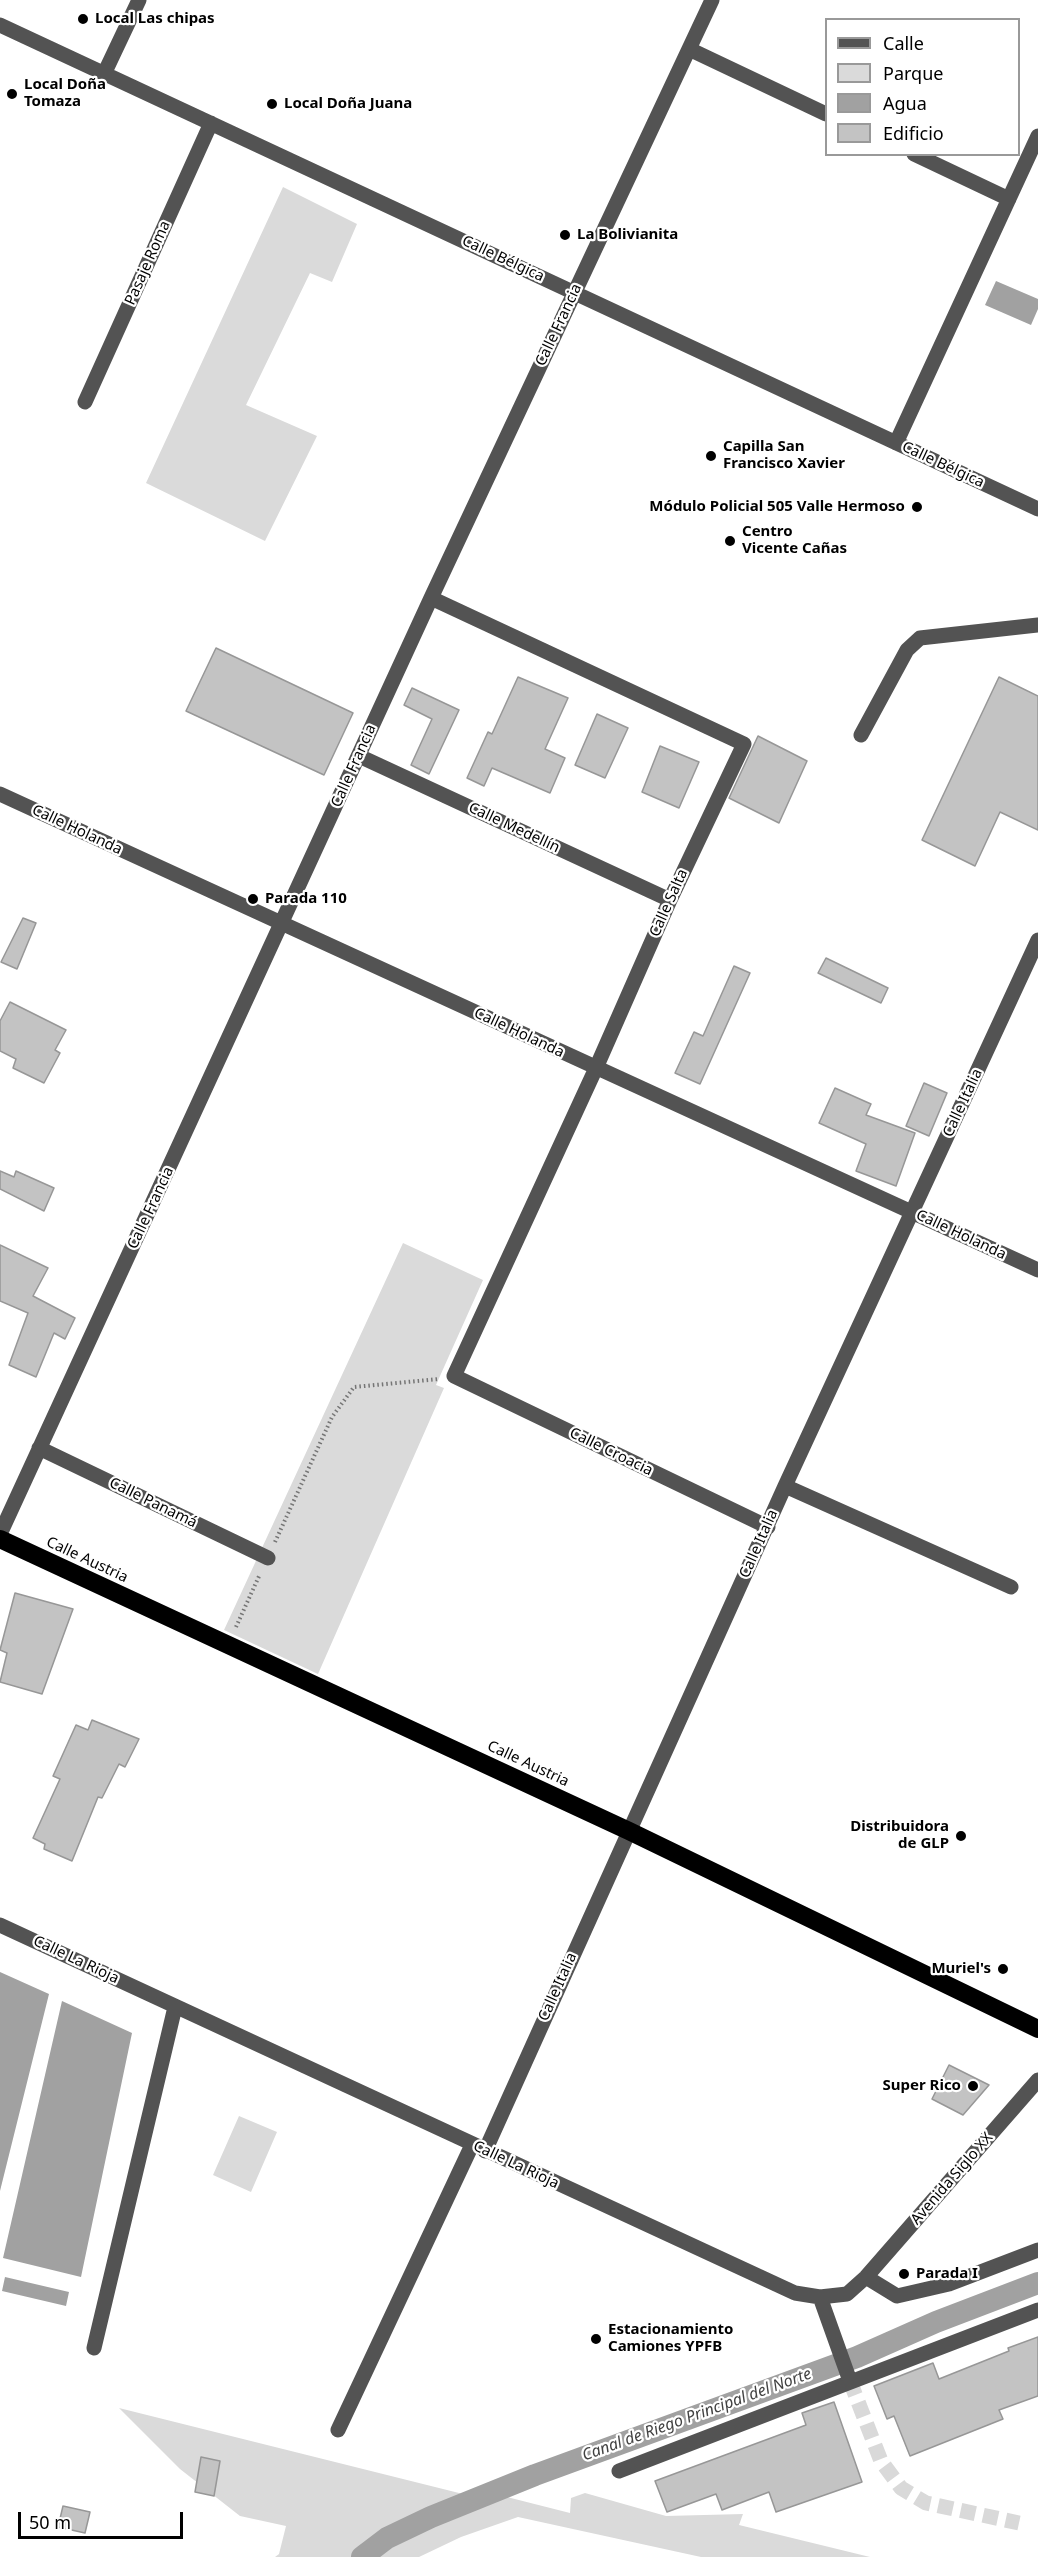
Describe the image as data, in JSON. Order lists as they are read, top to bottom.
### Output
{
  "streets": {
    "highway": ["Calle Austria"],
    "street": [
      "Calle Bélgica",
      "Pasaje Roma",
      "Calle Francia",
      "Calle Medellín",
      "Calle Holanda",
      "Calle Salta",
      "Calle Italia",
      "Calle Croacia",
      "Calle Panamá",
      "Calle La Rioja",
      "Avenida Siglo XX"
    ]
  },
  "crossings": [
    ["Calle Bélgica", "Pasaje Roma"],
    ["Calle Bélgica", "Calle Francia"],
    ["Calle Francia", "Calle Medellín"],
    ["Calle Francia", "Calle Holanda"],
    ["Calle Francia", "Calle Salta"],
    ["Calle Francia", "Calle Panamá"],
    ["Calle Medellín", "Calle Salta"],
    ["Calle Holanda", "Calle Salta"],
    ["Calle Holanda", "Calle Italia"],
    ["Calle Salta", "Calle Croacia"],
    ["Calle Italia", "Calle Croacia"],
    ["Calle Italia", "Calle Austria"],
    ["Calle Italia", "Calle La Rioja"],
    ["Calle La Rioja", "Avenida Siglo XX"]
  ],
  "water": ["Canal de Riego Principal del Norte"],
  "places": [
    "Local Las chipas",
    "Local Doña Tomaza",
    "Local Doña Juana",
    "La Bolivianita",
    "Capilla San Francisco Xavier",
    "Módulo Policial 505 Valle Hermoso",
    "Centro Vicente Cañas",
    "Parada 110",
    "Distribuidora de GLP",
    "Muriel's",
    "Super Rico",
    "Parada I",
    "Estacionamiento Camiones YPFB"
  ],
  "legend": [
    "Calle",
    "Parque",
    "Agua",
    "Edificio"
  ],
  "scale_bar": "50 m"
}
